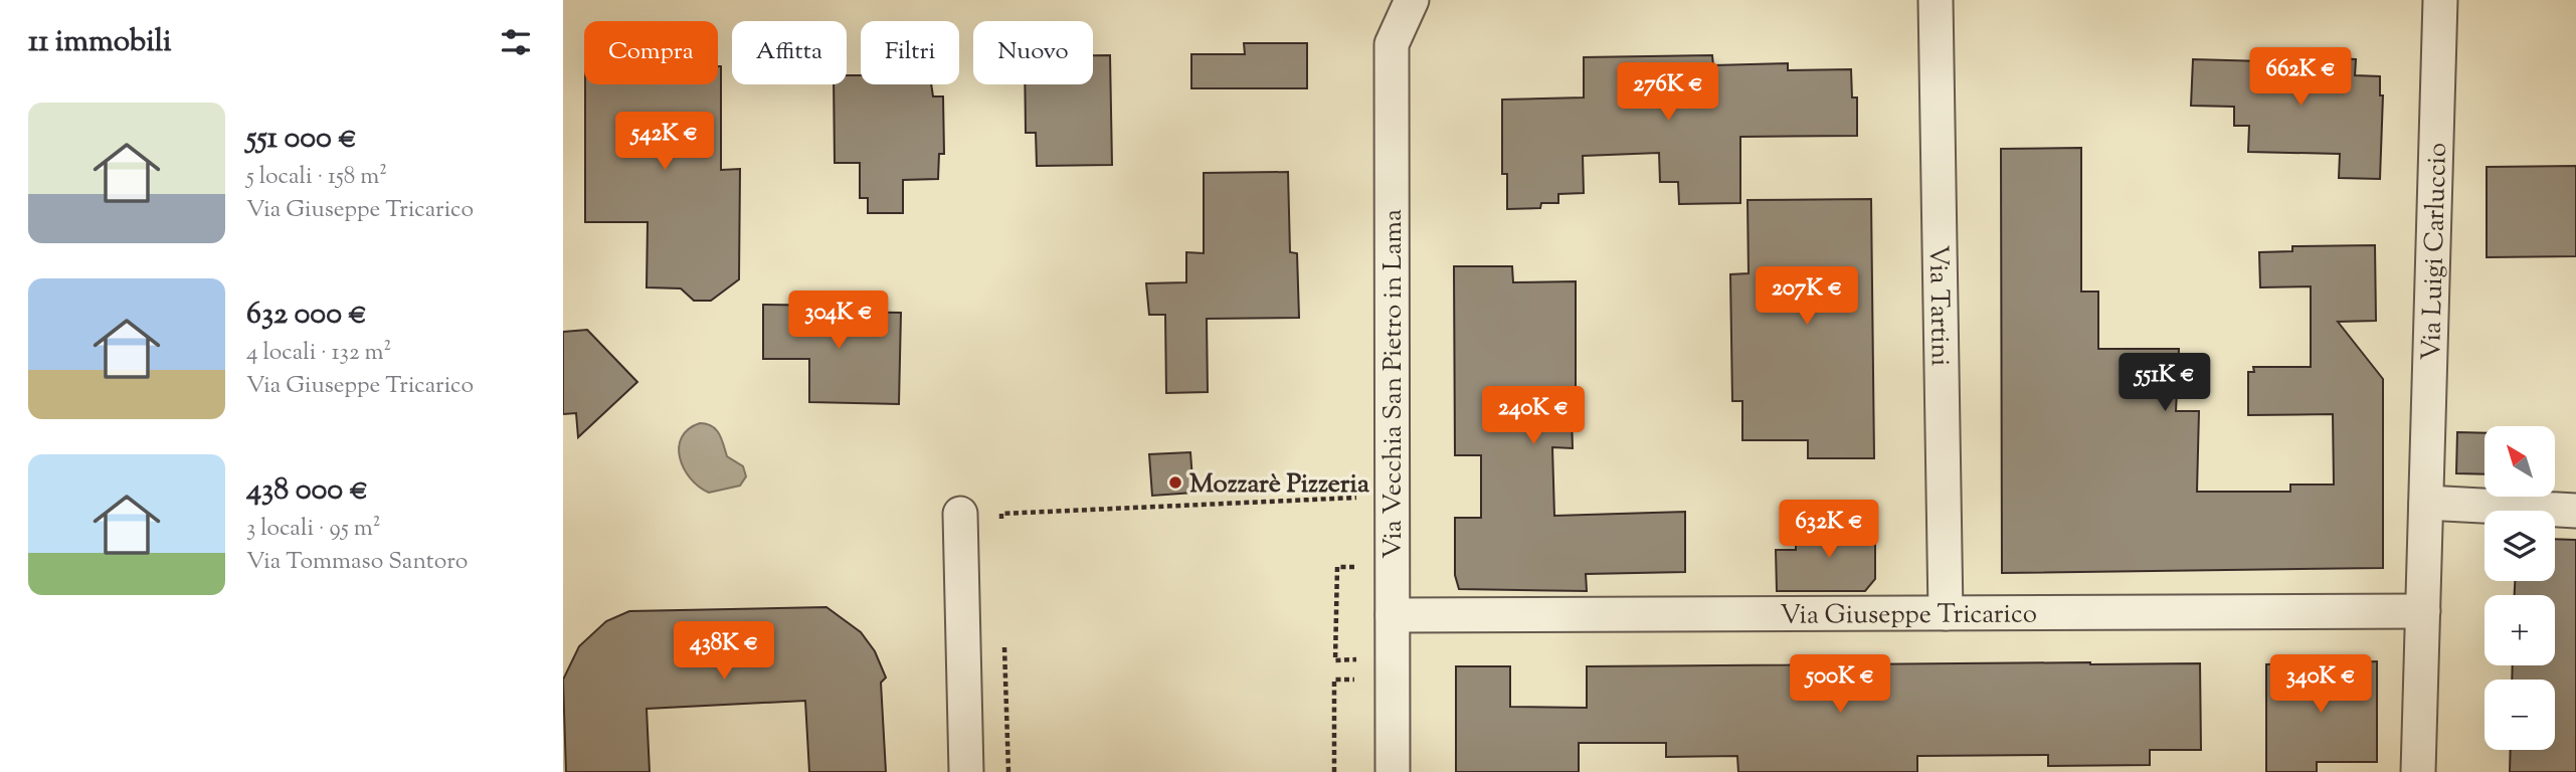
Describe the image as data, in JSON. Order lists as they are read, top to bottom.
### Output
{
  "streets": {
    "street": [
      "Via Luigi Carluccio",
      "Via Tartini",
      "Via Vecchia San Pietro in Lama",
      "Via Giuseppe Tricarico"
    ]
  },
  "crossings": [
    ["Via Luigi Carluccio", "Via Giuseppe Tricarico"],
    ["Via Tartini", "Via Giuseppe Tricarico"],
    ["Via Vecchia San Pietro in Lama", "Via Giuseppe Tricarico"]
  ],
  "places": ["Mozzarè Pizzeria"],
  "north": "top left",
  "page": {
    "heading": "11 immobili",
    "chip": [
      "Compra",
      "Affitta",
      "Filtri",
      "Nuovo"
    ],
    "price": [
      "662K €",
      "276K €",
      "542K €",
      "207K €",
      "304K €",
      "551K €",
      "240K €",
      "632K €",
      "438K €",
      "500K €",
      "340K €"
    ],
    "list": [
      {
        "name": "551 000 €",
        "note": "5 locali · 158 m² · Via Giuseppe Tricarico"
      },
      {
        "name": "632 000 €",
        "note": "4 locali · 132 m² · Via Giuseppe Tricarico"
      },
      {
        "name": "438 000 €",
        "note": "3 locali · 95 m² · Via Tommaso Santoro"
      }
    ],
    "map_buttons": ["+", "−"]
  }
}
